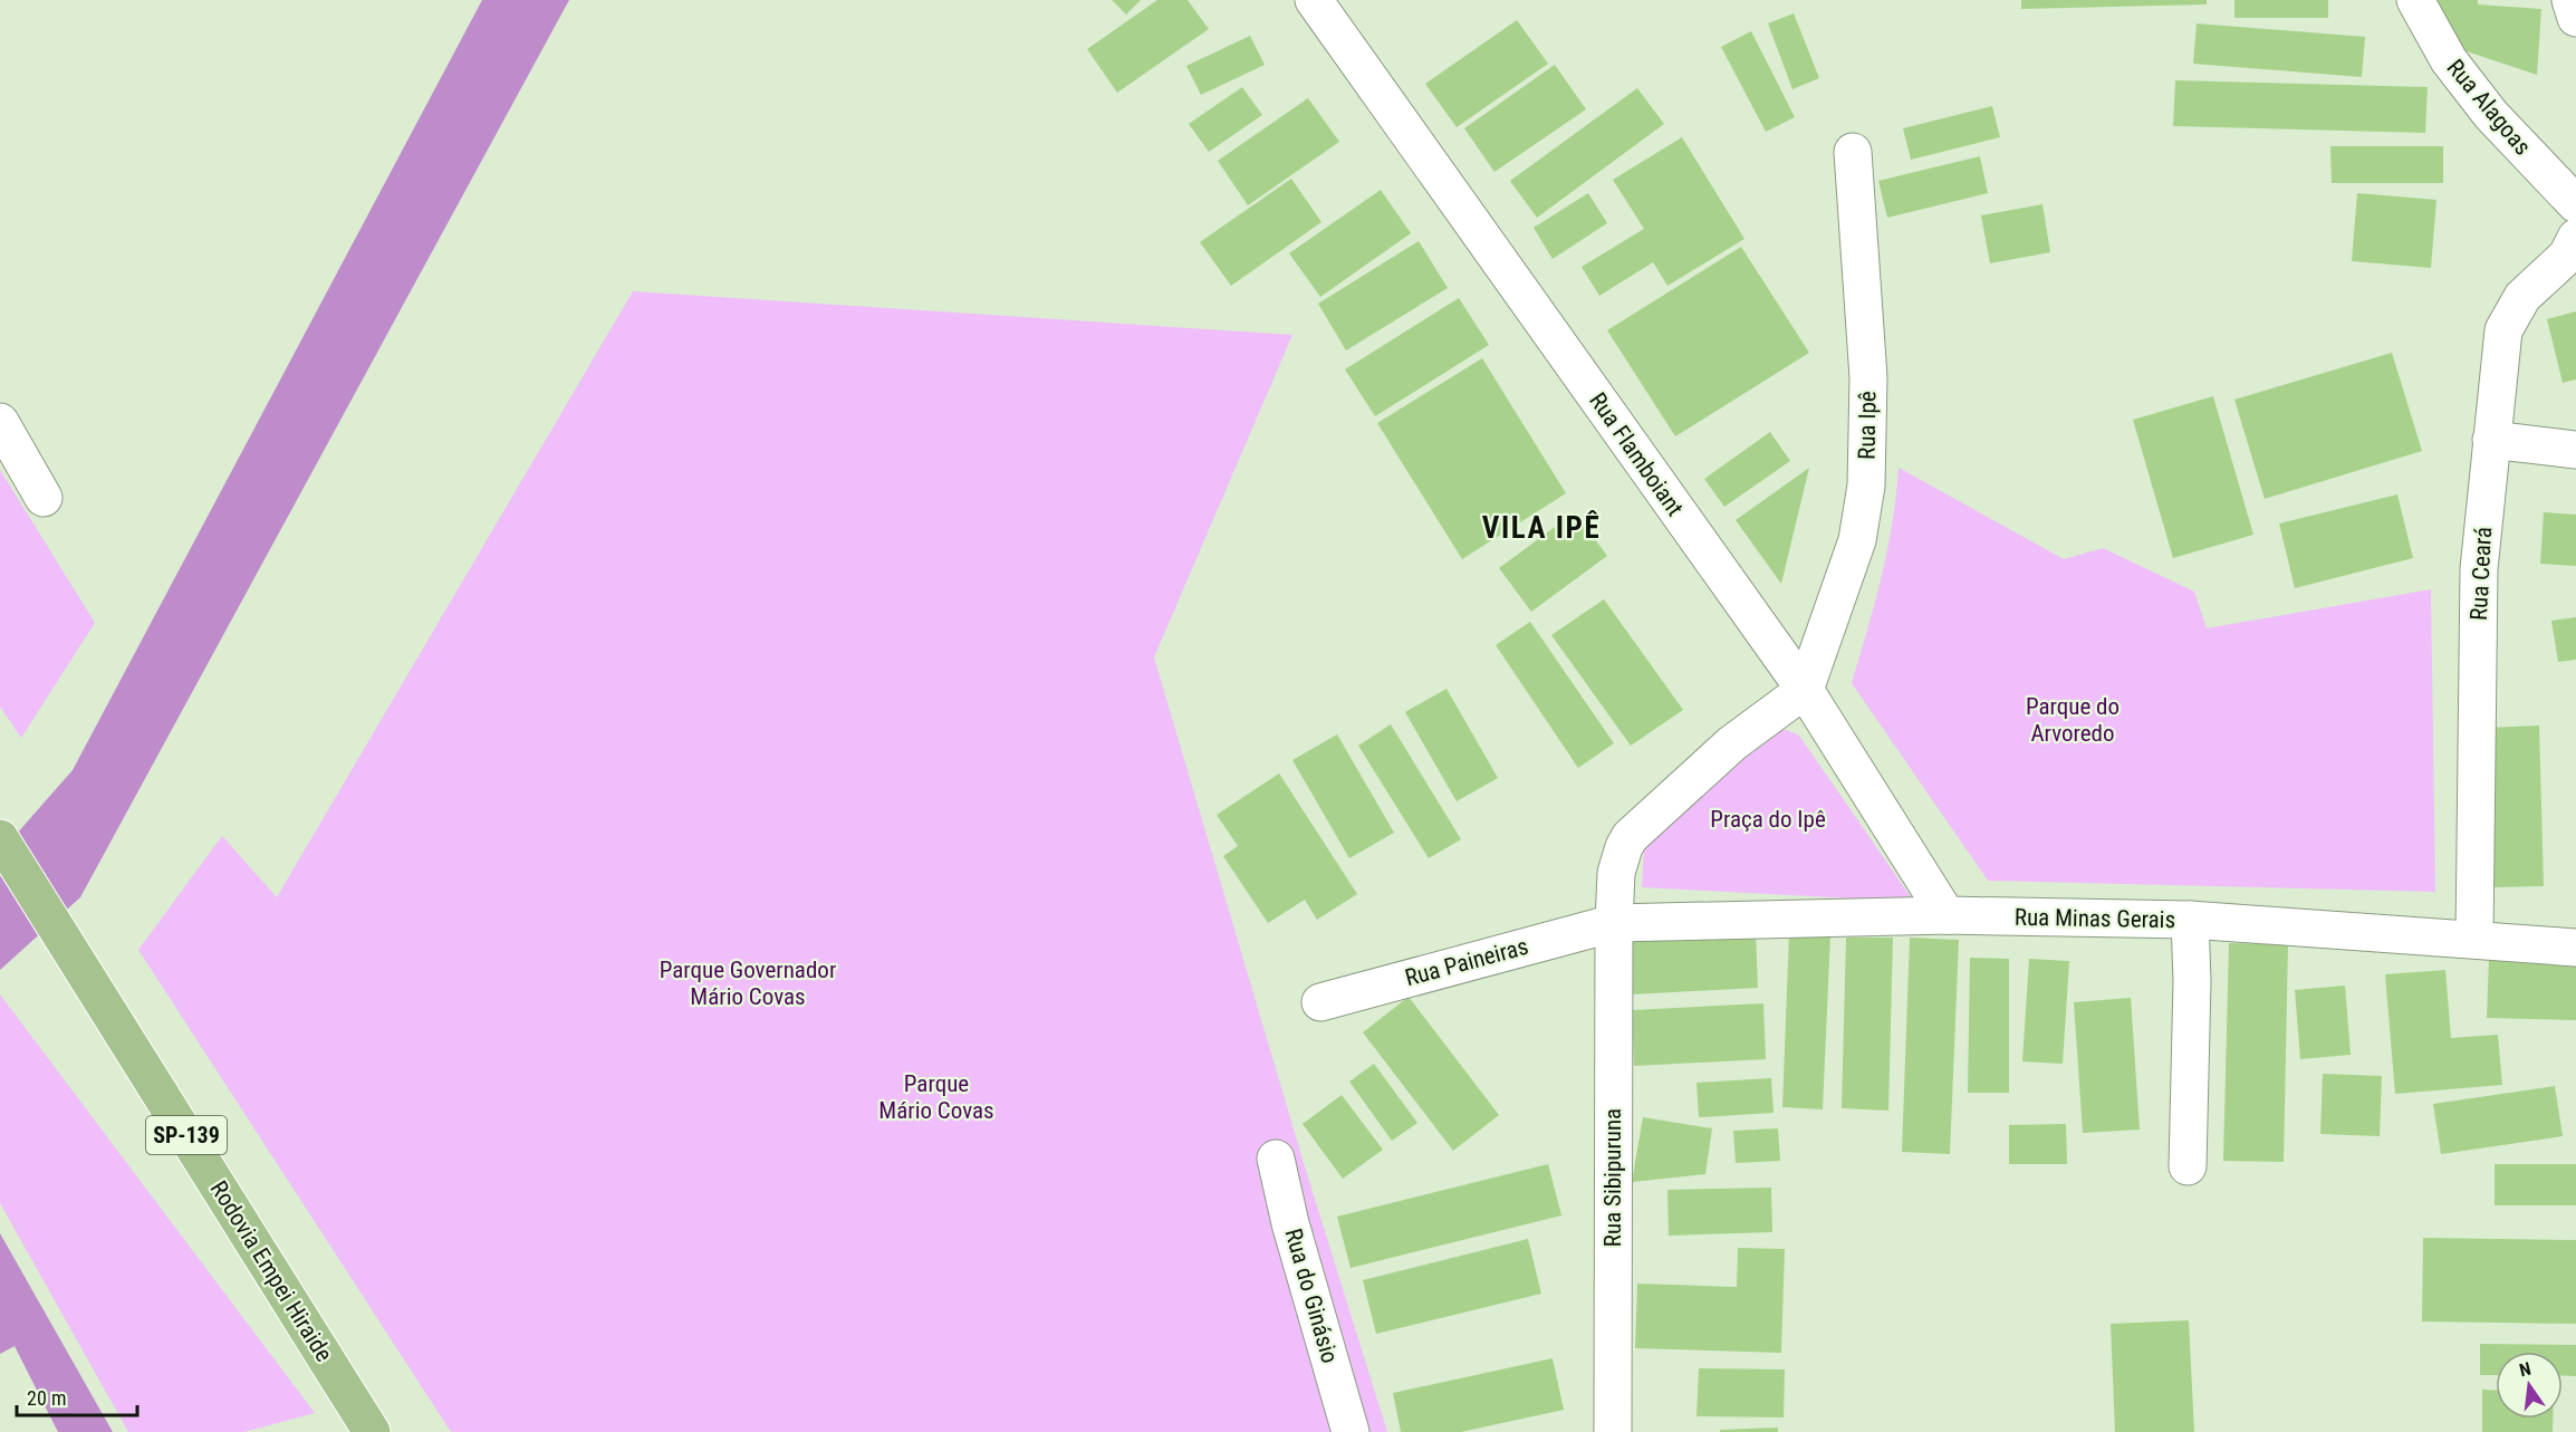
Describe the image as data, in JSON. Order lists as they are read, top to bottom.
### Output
{
  "streets": {
    "main road": ["SP-139", "Rodovia Empei Hiraide"],
    "street": [
      "Rua Alagoas",
      "Rua Ipê",
      "Rua Flamboiant",
      "Rua Ceará",
      "Rua Minas Gerais",
      "Rua Paineiras",
      "Rua Sibipuruna",
      "Rua do Ginásio"
    ]
  },
  "crossings": [
    ["Rua Ipê", "Rua Flamboiant"],
    ["Rua Ipê", "Rua Sibipuruna"],
    ["Rua Flamboiant", "Rua Minas Gerais"],
    ["Rua Flamboiant", "Rua Sibipuruna"],
    ["Rua Ceará", "Rua Minas Gerais"],
    ["Rua Minas Gerais", "Rua Paineiras"],
    ["Rua Minas Gerais", "Rua Sibipuruna"],
    ["Rua Paineiras", "Rua Sibipuruna"]
  ],
  "districts": ["VILA IPÊ"],
  "parks": [
    "Parque do Arvoredo",
    "Praça do Ipê",
    "Parque Governador Mário Covas",
    "Parque Mário Covas"
  ],
  "scale_bar": "20 m",
  "north": "top"
}
